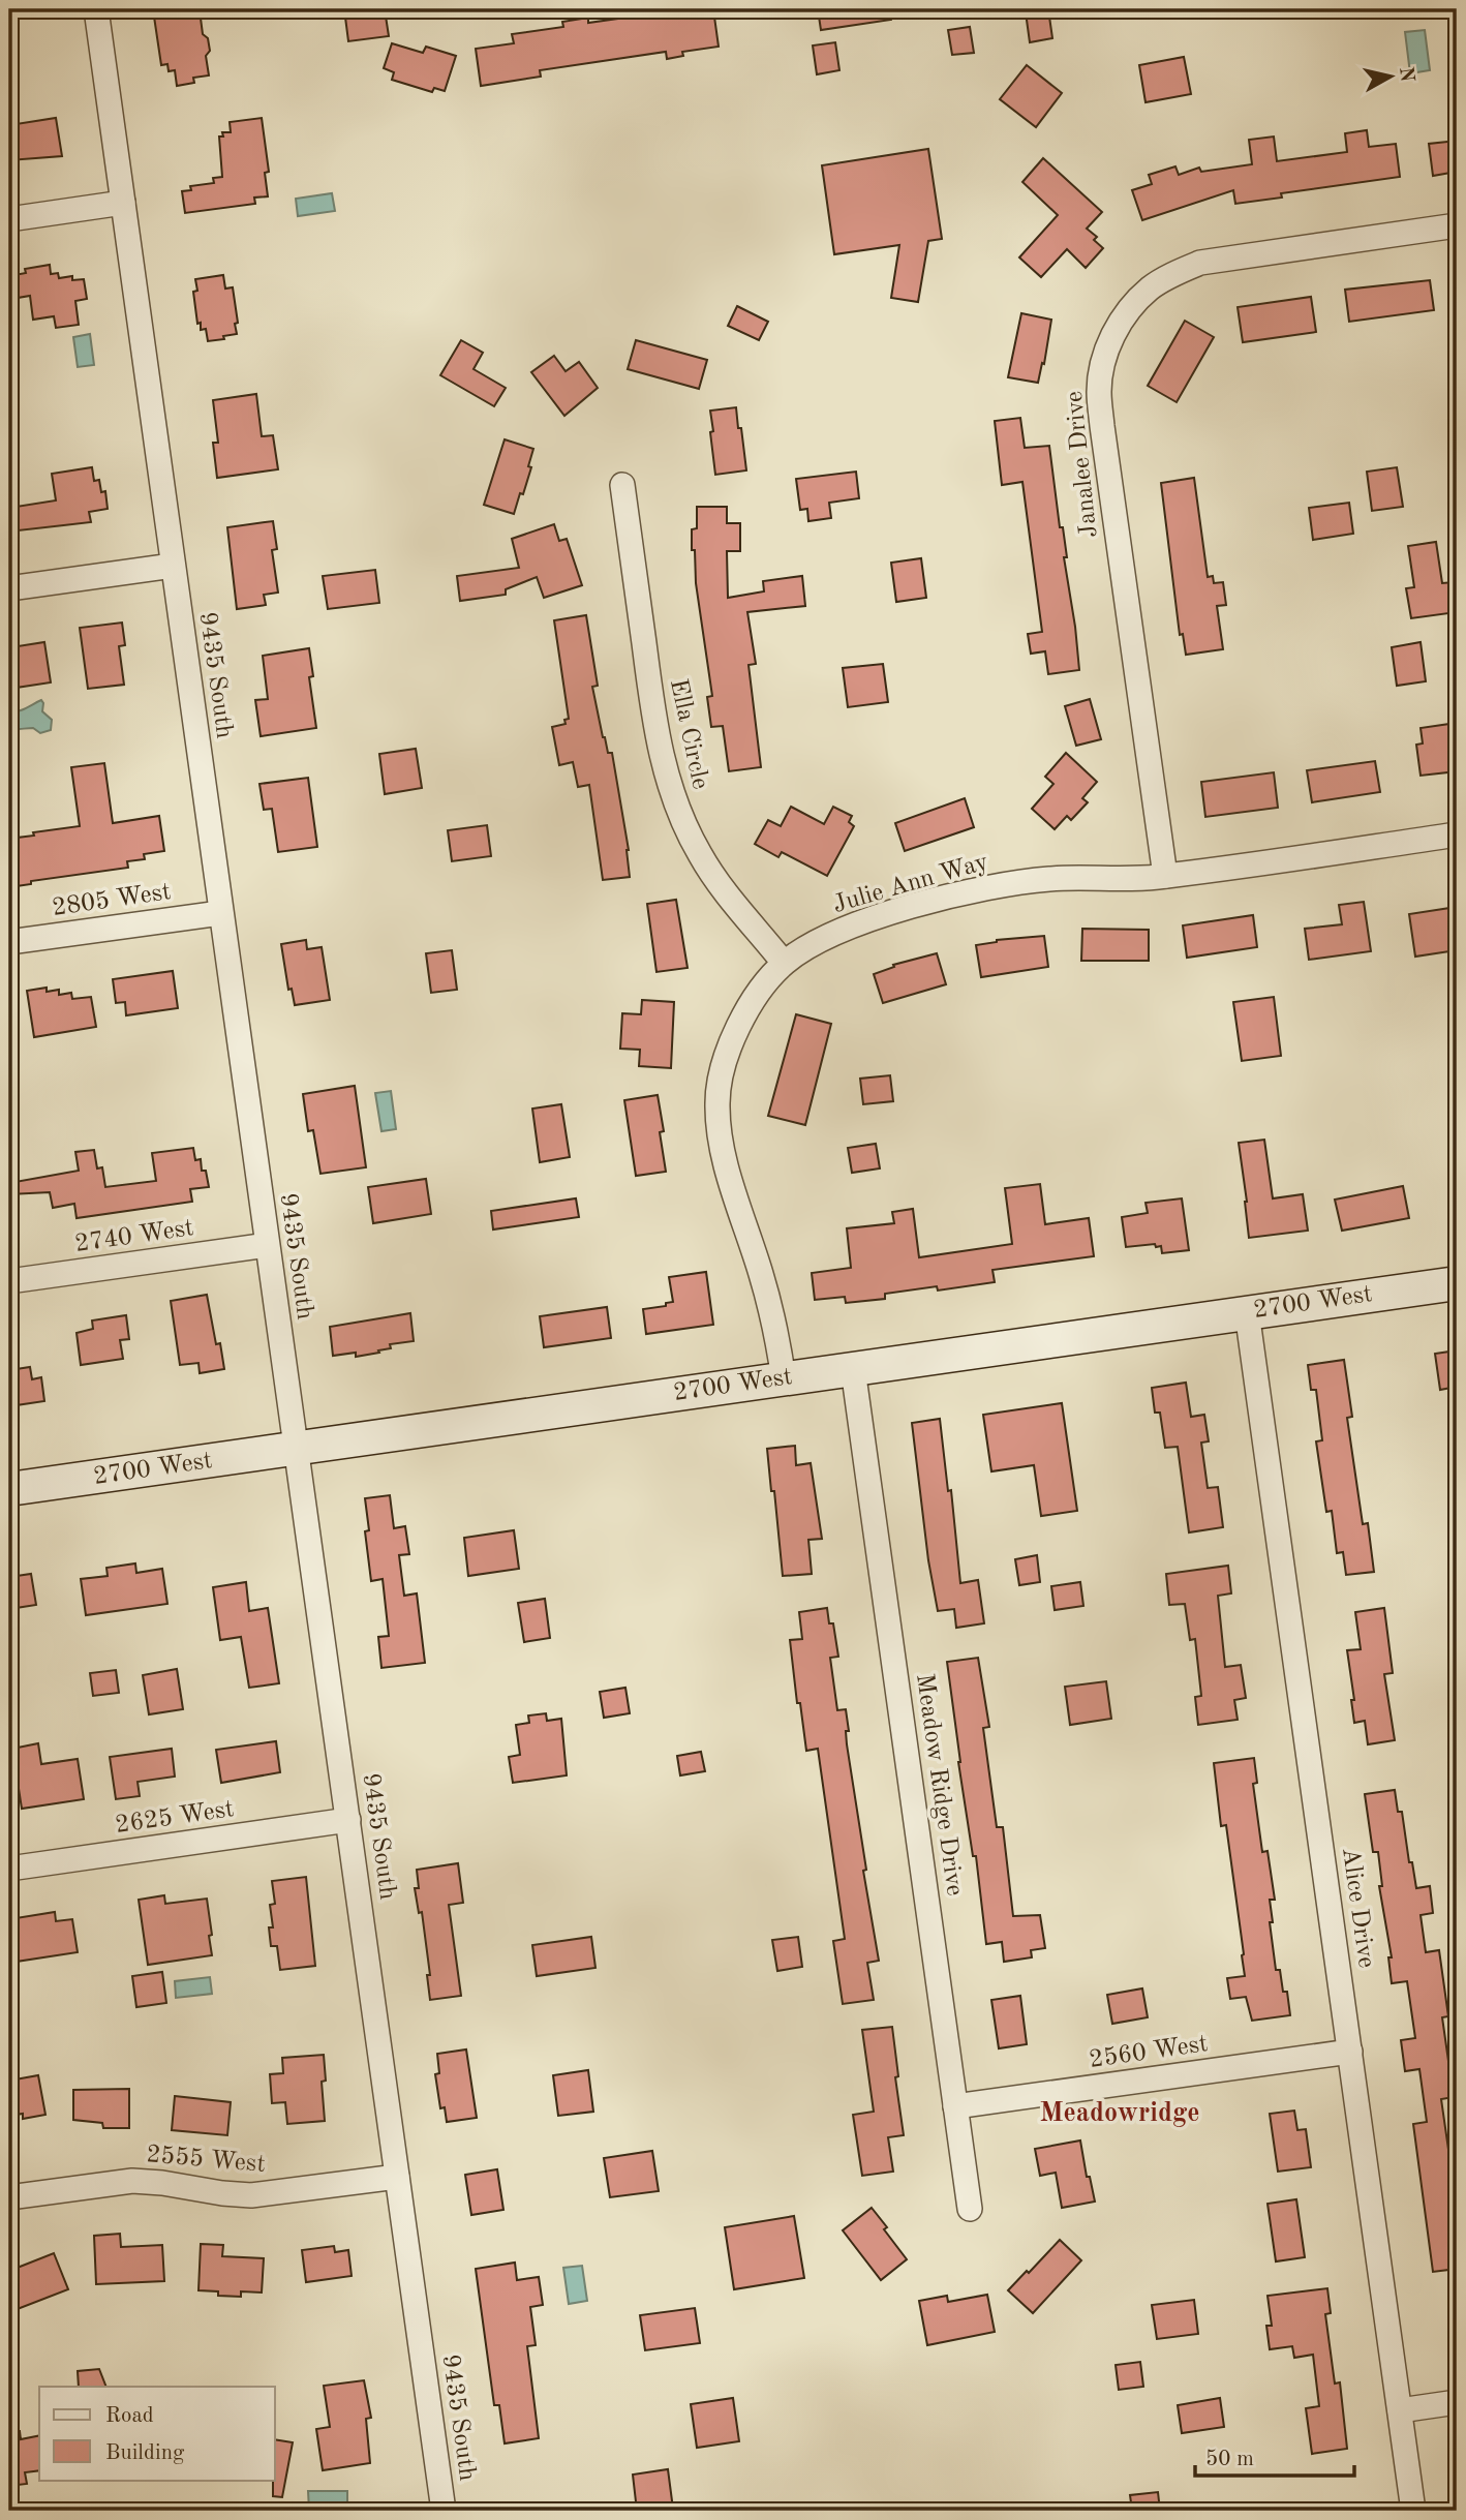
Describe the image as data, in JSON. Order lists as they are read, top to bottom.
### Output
{
  "streets": {
    "main road": ["2700 West"],
    "street": [
      "Janalee Drive",
      "9435 South",
      "Ella Circle",
      "Julie Ann Way",
      "2805 West",
      "2740 West",
      "Meadow Ridge Drive",
      "2625 West",
      "Alice Drive",
      "2560 West",
      "2555 West"
    ]
  },
  "crossings": [
    ["Janalee Drive", "Julie Ann Way"],
    ["9435 South", "2805 West"],
    ["9435 South", "2740 West"],
    ["9435 South", "2700 West"],
    ["9435 South", "2625 West"],
    ["9435 South", "2555 West"],
    ["Ella Circle", "Julie Ann Way"],
    ["Julie Ann Way", "2700 West"],
    ["2700 West", "Meadow Ridge Drive"],
    ["2700 West", "Alice Drive"],
    ["Meadow Ridge Drive", "2560 West"],
    ["Alice Drive", "2560 West"]
  ],
  "districts": ["Meadowridge"],
  "legend": ["Road", "Building"],
  "scale_bar": "50 m",
  "north": "right"
}
